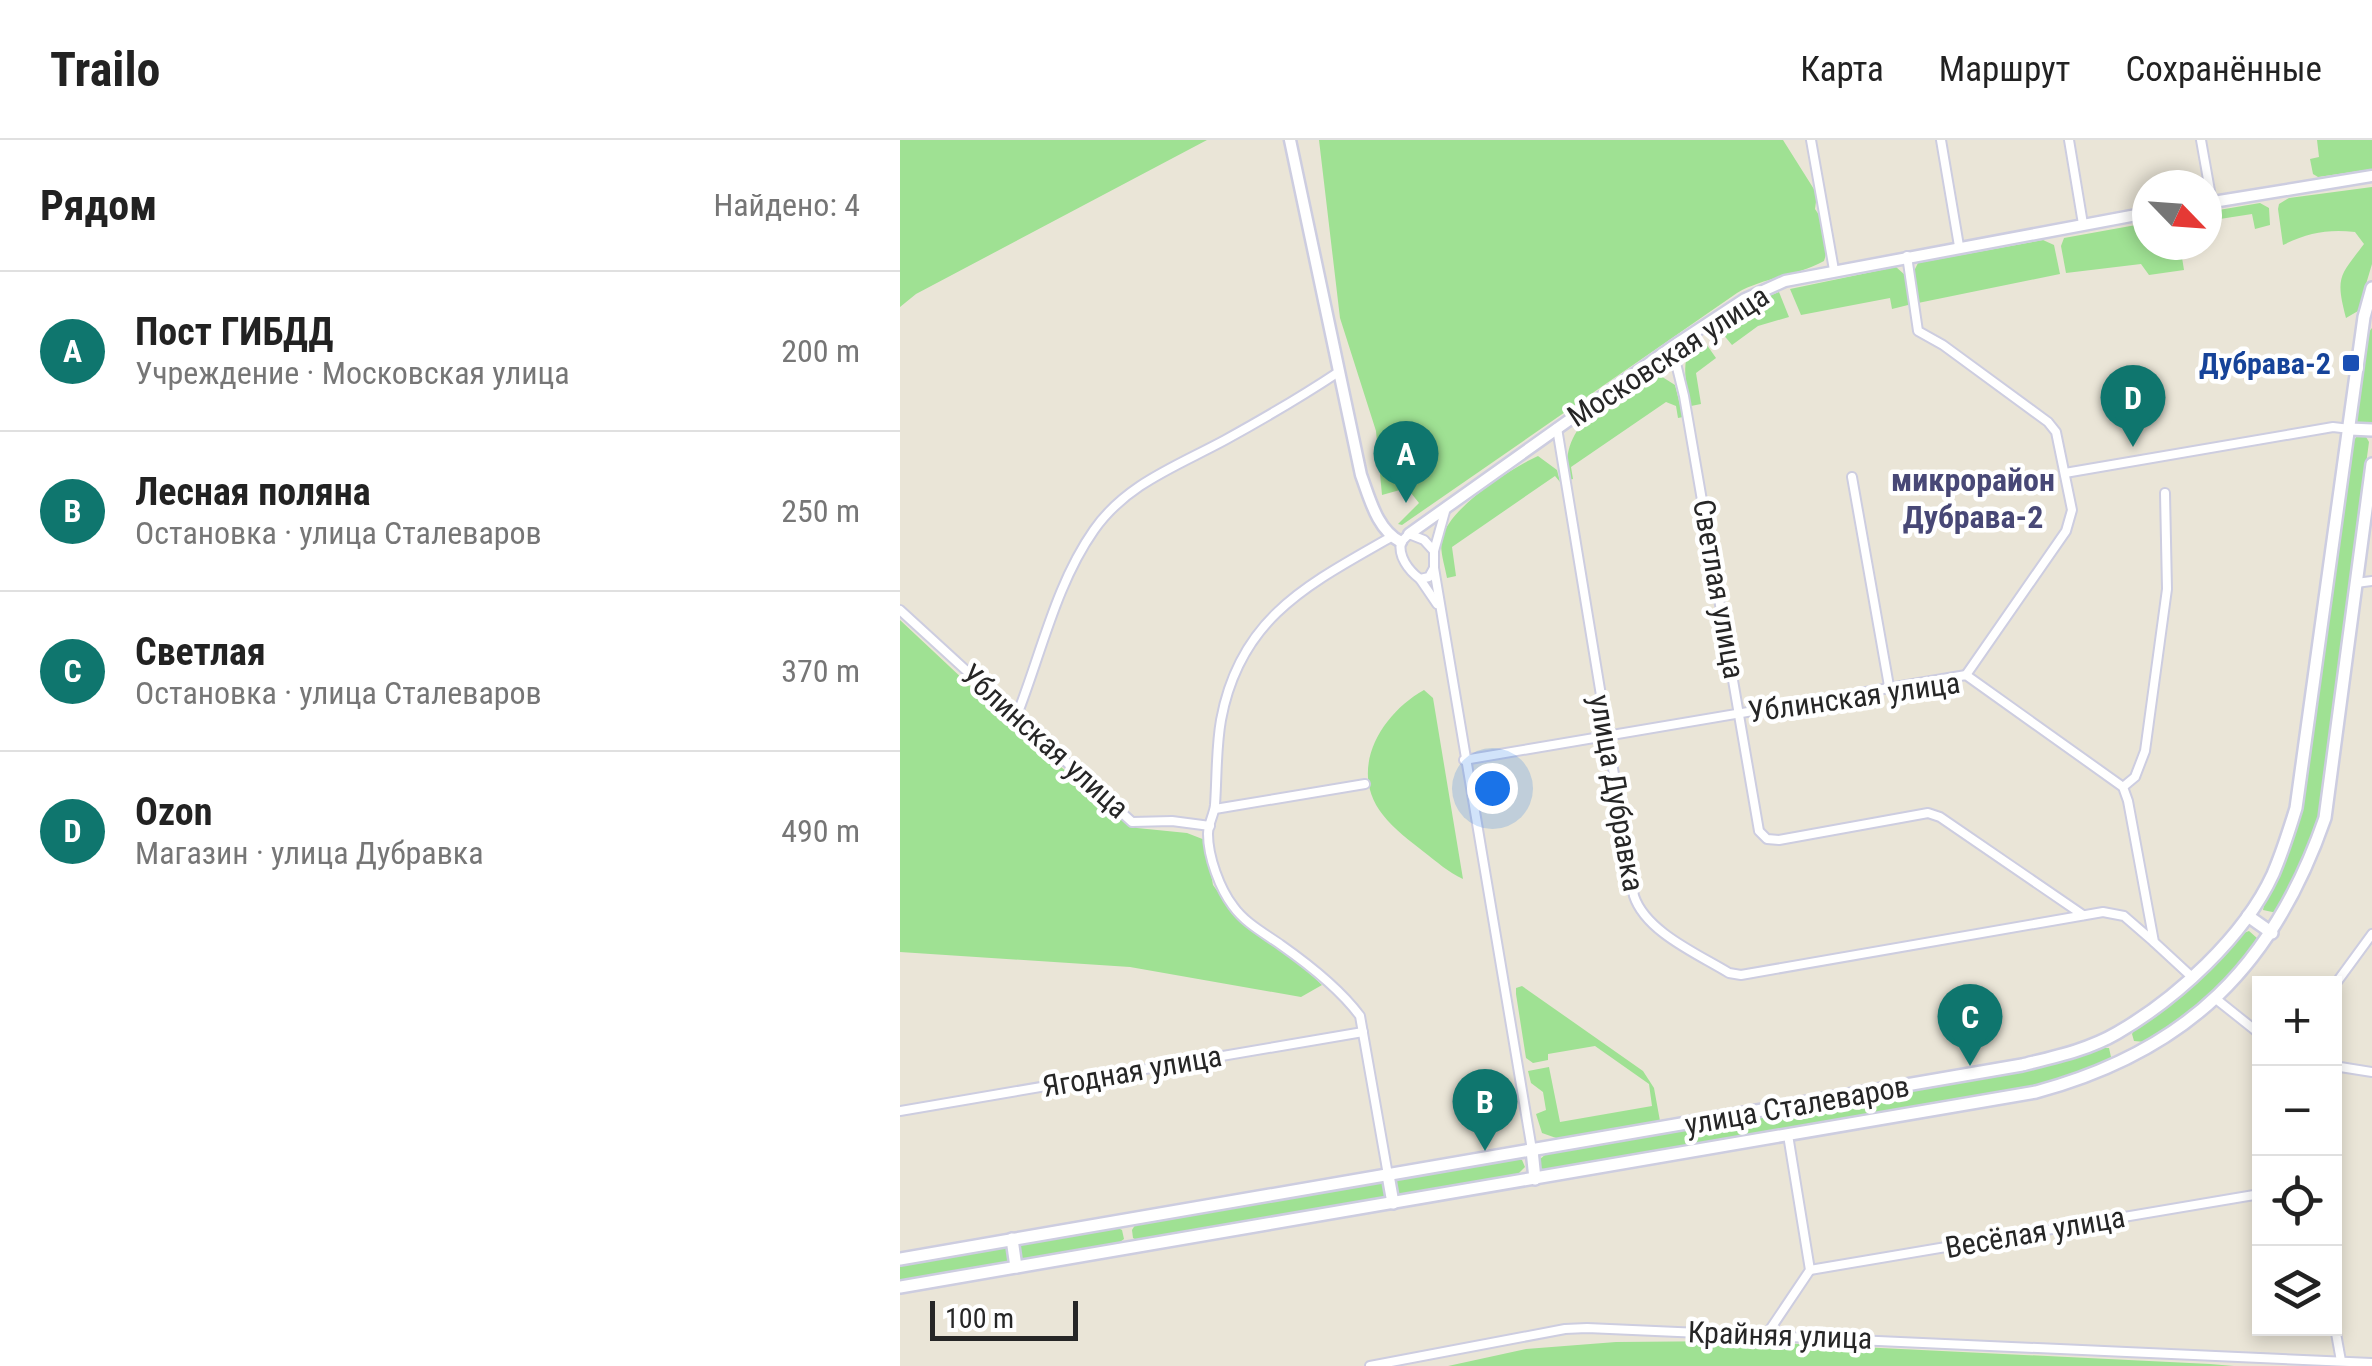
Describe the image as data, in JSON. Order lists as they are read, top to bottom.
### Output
{
  "streets": {
    "main road": ["улица Сталеваров"],
    "street": [
      "Московская улица",
      "Светлая улица",
      "Ублинская улица",
      "улица Дубравка",
      "Ягодная улица",
      "Весёлая улица",
      "Крайняя улица"
    ]
  },
  "crossings": [
    ["Московская улица", "Светлая улица"],
    ["Московская улица", "Ублинская улица"],
    ["Московская улица", "улица Дубравка"],
    ["Московская улица", "Ягодная улица"],
    ["Московская улица", "улица Сталеваров"],
    ["Светлая улица", "Ублинская улица"],
    ["Светлая улица", "улица Дубравка"],
    ["Ублинская улица", "улица Дубравка"]
  ],
  "districts": ["микрорайон Дубрава-2"],
  "places": {
    "transit": ["Дубрава-2"]
  },
  "scale_bar": "100 m",
  "north": "bottom right",
  "page": {
    "header": "Trailo",
    "nav": ["Карта", "Маршрут", "Сохранённые"],
    "heading": ["Рядом", "Найдено: 4"],
    "list": [
      {
        "mark": "A",
        "name": "Пост ГИБДД",
        "note": "Учреждение · Московская улица",
        "value": "200 m"
      },
      {
        "mark": "B",
        "name": "Лесная поляна",
        "note": "Остановка · улица Сталеваров",
        "value": "250 m"
      },
      {
        "mark": "C",
        "name": "Светлая",
        "note": "Остановка · улица Сталеваров",
        "value": "370 m"
      },
      {
        "mark": "D",
        "name": "Ozon",
        "note": "Магазин · улица Дубравка",
        "value": "490 m"
      }
    ],
    "pins": [
      "D",
      "A",
      "C",
      "B"
    ],
    "map_buttons": ["+", "−"],
    "scale": "100 m"
  }
}
